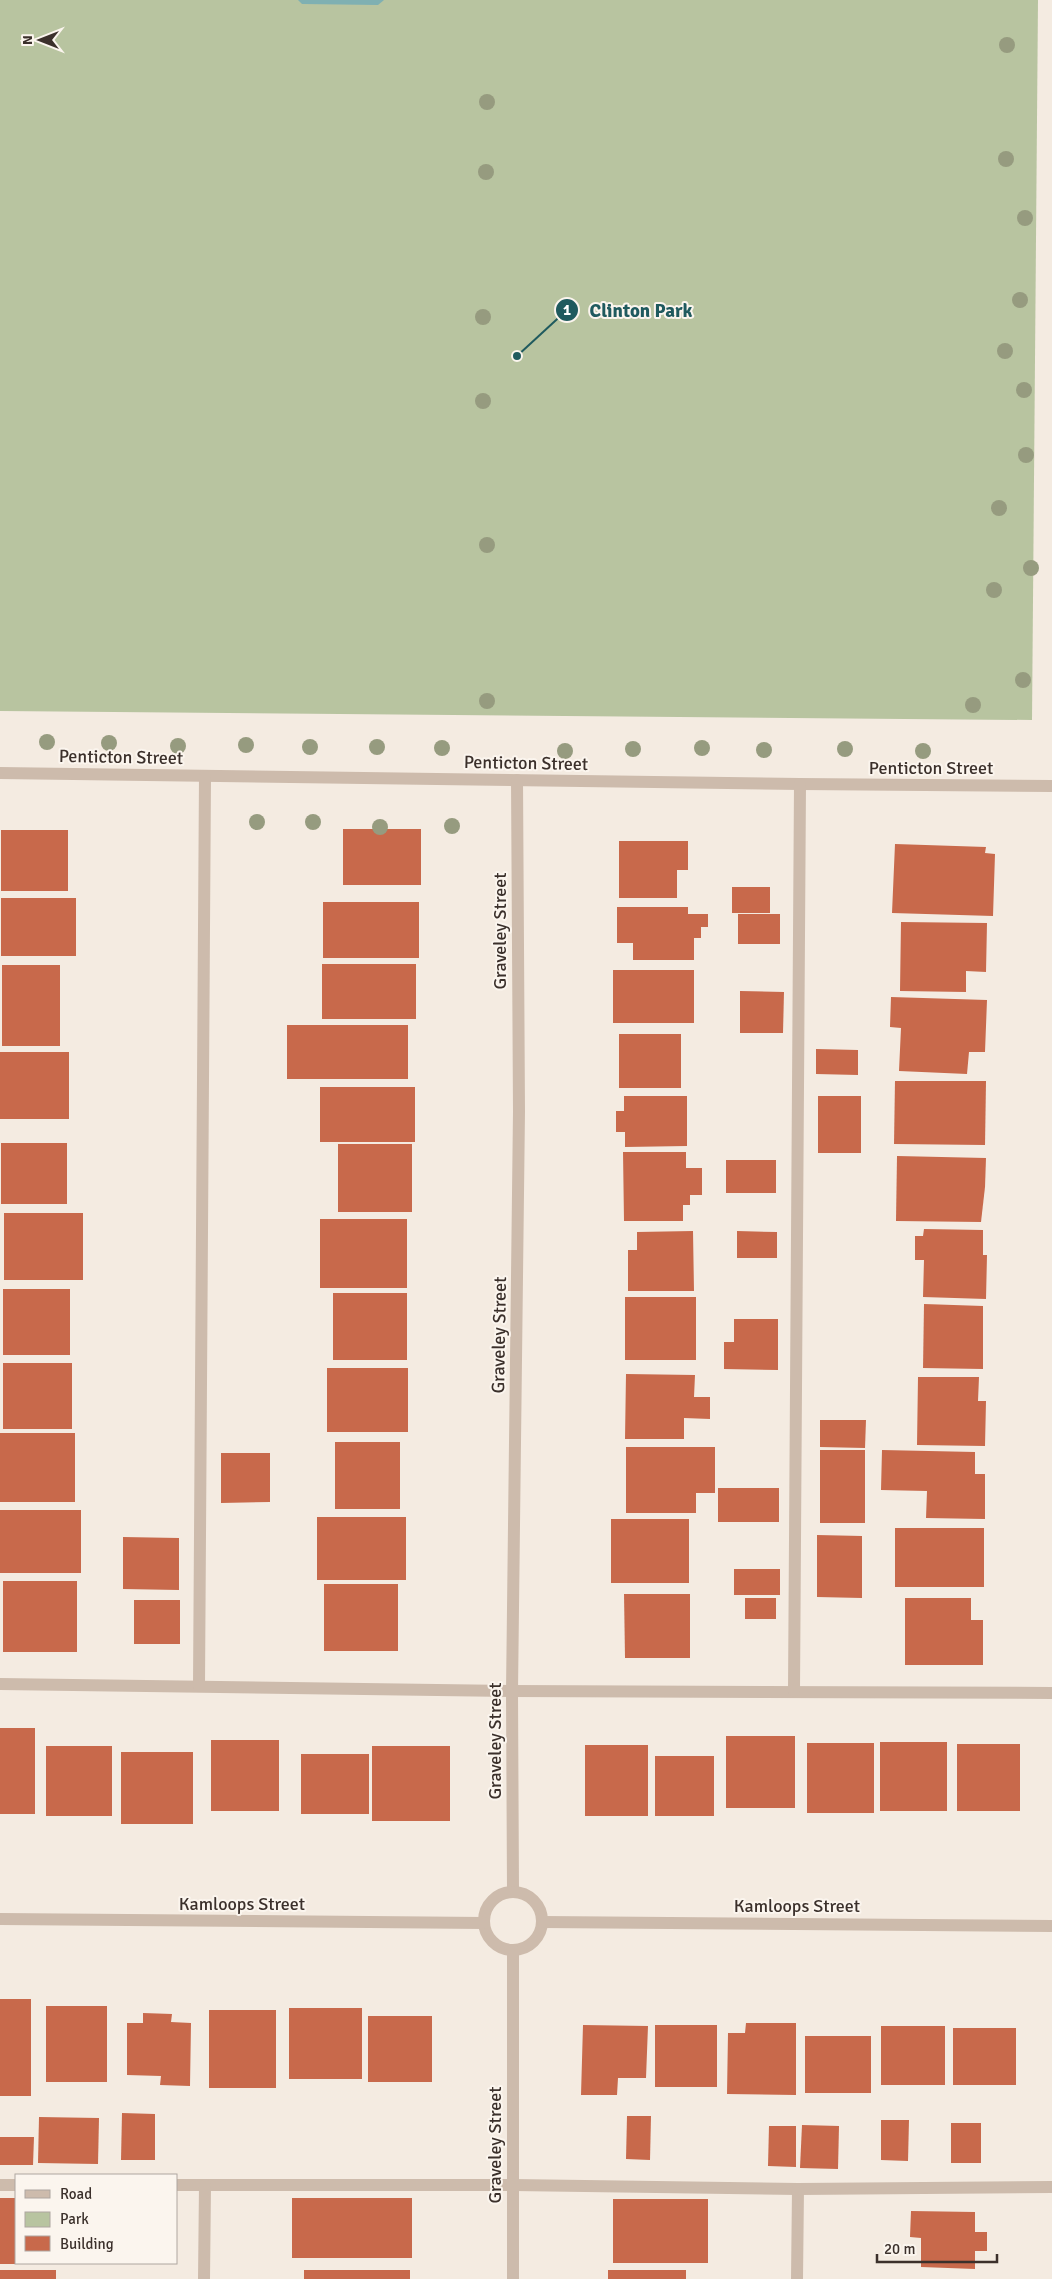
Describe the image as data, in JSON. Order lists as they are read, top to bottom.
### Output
{
  "streets": {
    "street": ["Penticton Street", "Graveley Street", "Kamloops Street"]
  },
  "crossings": [
    ["Penticton Street", "Graveley Street"],
    ["Graveley Street", "Kamloops Street"]
  ],
  "places": ["Clinton Park"],
  "legend": ["Road", "Park", "Building"],
  "scale_bar": "20 m",
  "north": "left"
}
